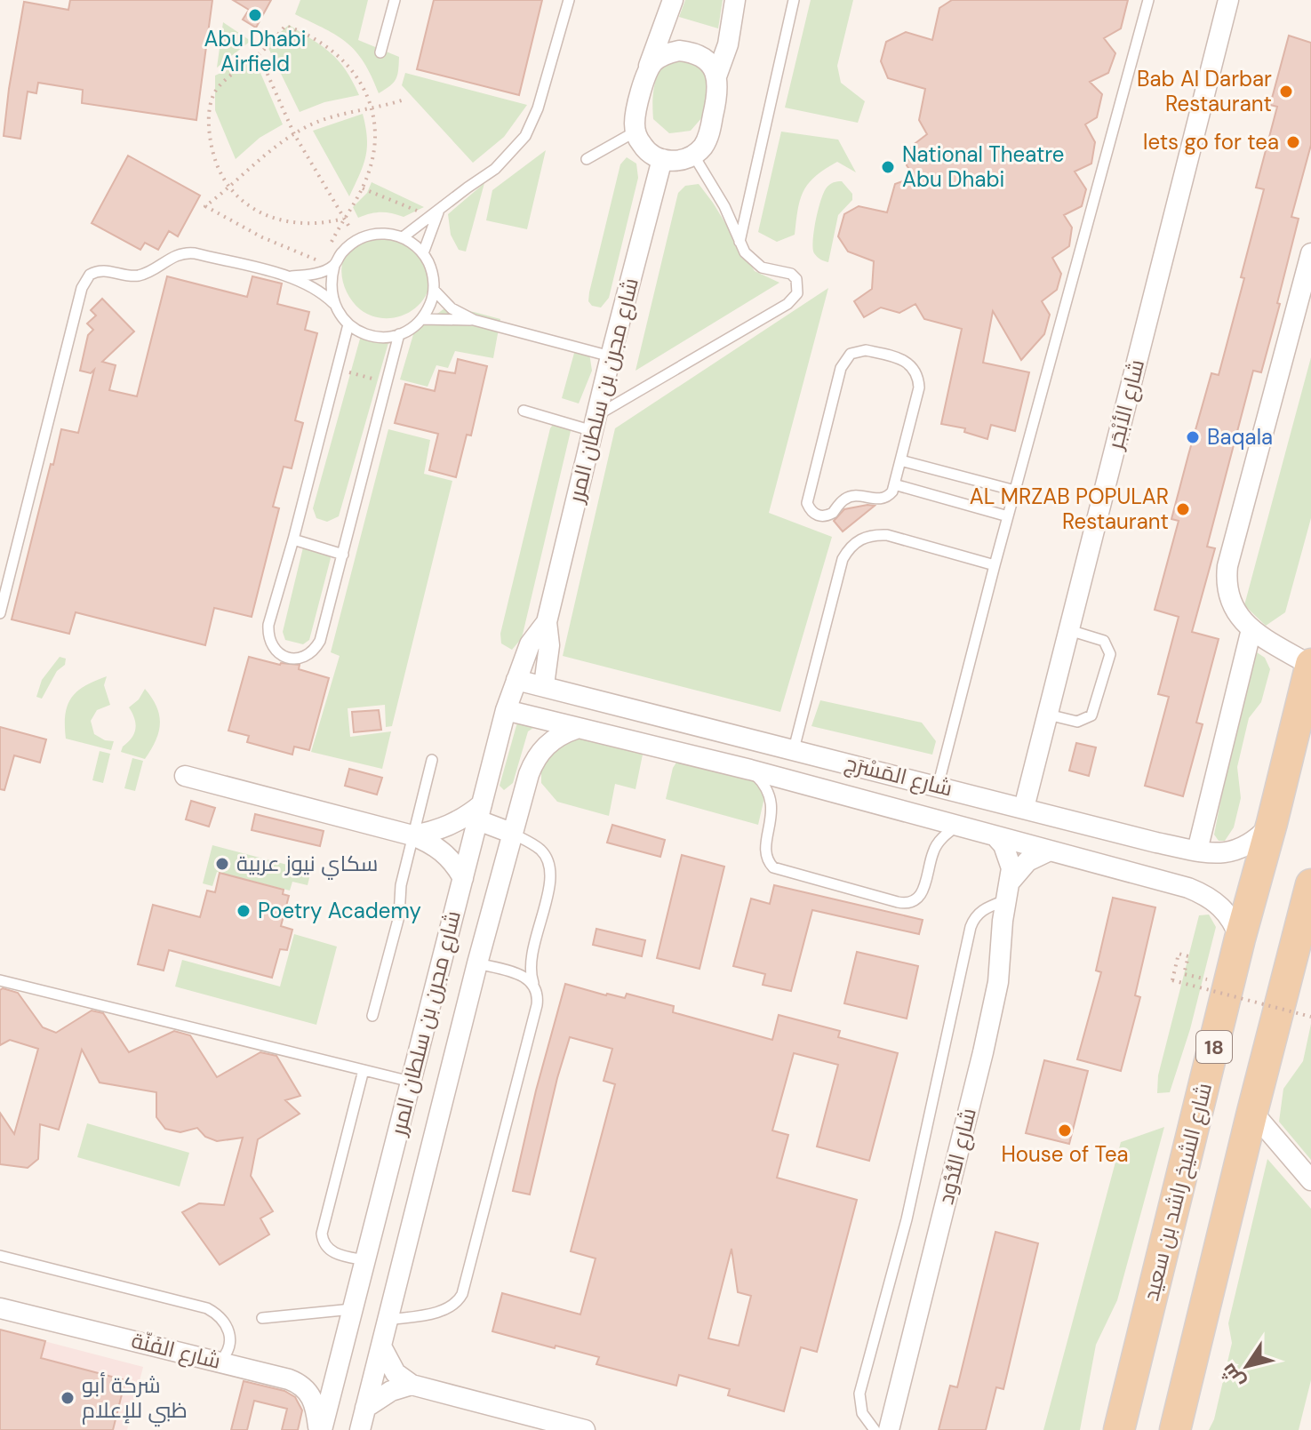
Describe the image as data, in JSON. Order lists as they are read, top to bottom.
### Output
{
  "streets": {
    "main road": ["18", "شارع الشيخ راشد بن سعيد"],
    "street": [
      "شارع مجرن بن سلطان المرر",
      "شارع الأبْجَر",
      "شارع المَسْرَج",
      "شارع النُّدُود",
      "شارع الفَنّة"
    ]
  },
  "crossings": [
    ["شارع مجرن بن سلطان المرر", "شارع المَسْرَج"],
    ["شارع مجرن بن سلطان المرر", "شارع الفَنّة"],
    ["شارع الأبْجَر", "شارع المَسْرَج"],
    ["شارع المَسْرَج", "شارع الشيخ راشد بن سعيد"]
  ],
  "places": [
    "Abu Dhabi Airfield",
    "Bab Al Darbar Restaurant",
    "lets go for tea",
    "National Theatre Abu Dhabi",
    "Baqala",
    "AL MRZAB POPULAR Restaurant",
    "سكاي نيوز عربية",
    "Poetry Academy",
    "House of Tea",
    "شركة أبو ظبي للإعلام"
  ],
  "north": "bottom left"
}
